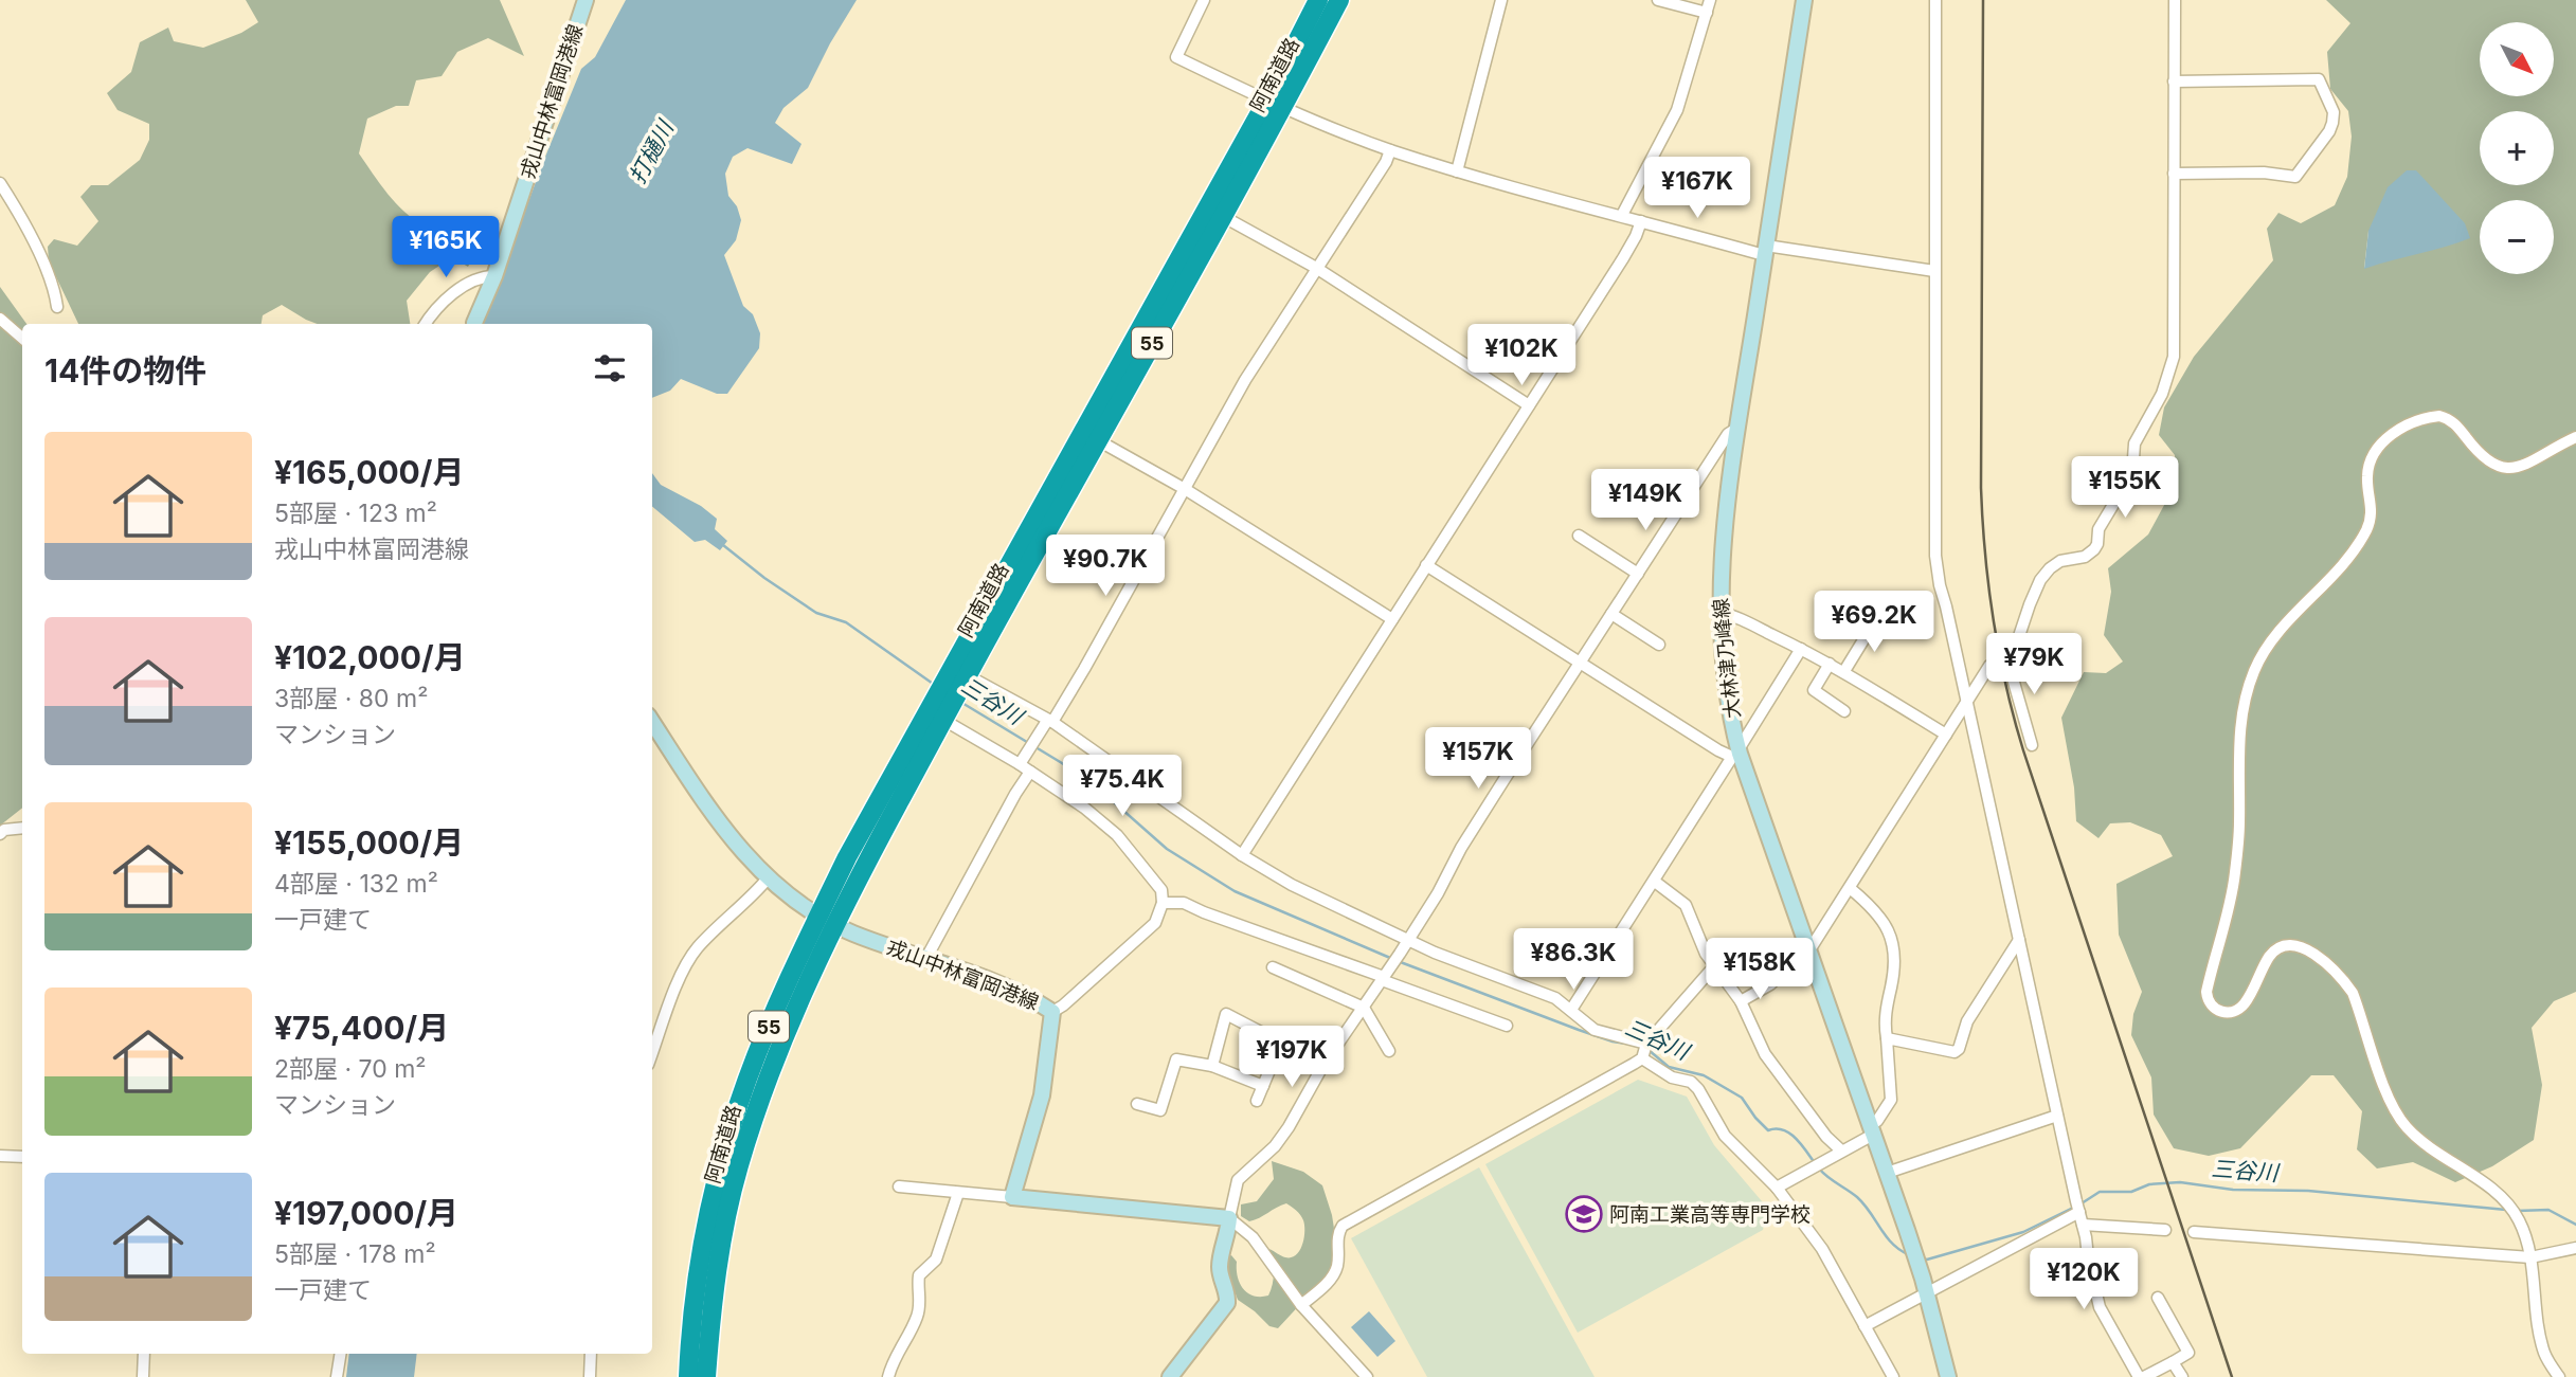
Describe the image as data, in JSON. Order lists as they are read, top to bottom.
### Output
{
  "streets": {
    "highway": ["阿南道路", "55"],
    "main road": ["戎山中林富岡港線", "大林津乃峰線"]
  },
  "crossings": [
    ["阿南道路", "戎山中林富岡港線"]
  ],
  "water": ["打樋川", "三谷川"],
  "places": {
    "school or university": ["阿南工業高等専門学校"]
  },
  "north": "bottom right",
  "page": {
    "map_buttons": ["+", "−"],
    "price": [
      "¥167K",
      "¥165K",
      "¥102K",
      "¥155K",
      "¥149K",
      "¥90.7K",
      "¥69.2K",
      "¥79K",
      "¥157K",
      "¥75.4K",
      "¥86.3K",
      "¥158K",
      "¥197K",
      "¥120K"
    ],
    "heading": "14件の物件",
    "list": [
      {
        "name": "¥165,000/月",
        "note": "5部屋 · 123 m² · 戎山中林富岡港線"
      },
      {
        "name": "¥102,000/月",
        "note": "3部屋 · 80 m² · マンション"
      },
      {
        "name": "¥155,000/月",
        "note": "4部屋 · 132 m² · 一戸建て"
      },
      {
        "name": "¥75,400/月",
        "note": "2部屋 · 70 m² · マンション"
      },
      {
        "name": "¥197,000/月",
        "note": "5部屋 · 178 m² · 一戸建て"
      }
    ]
  }
}
